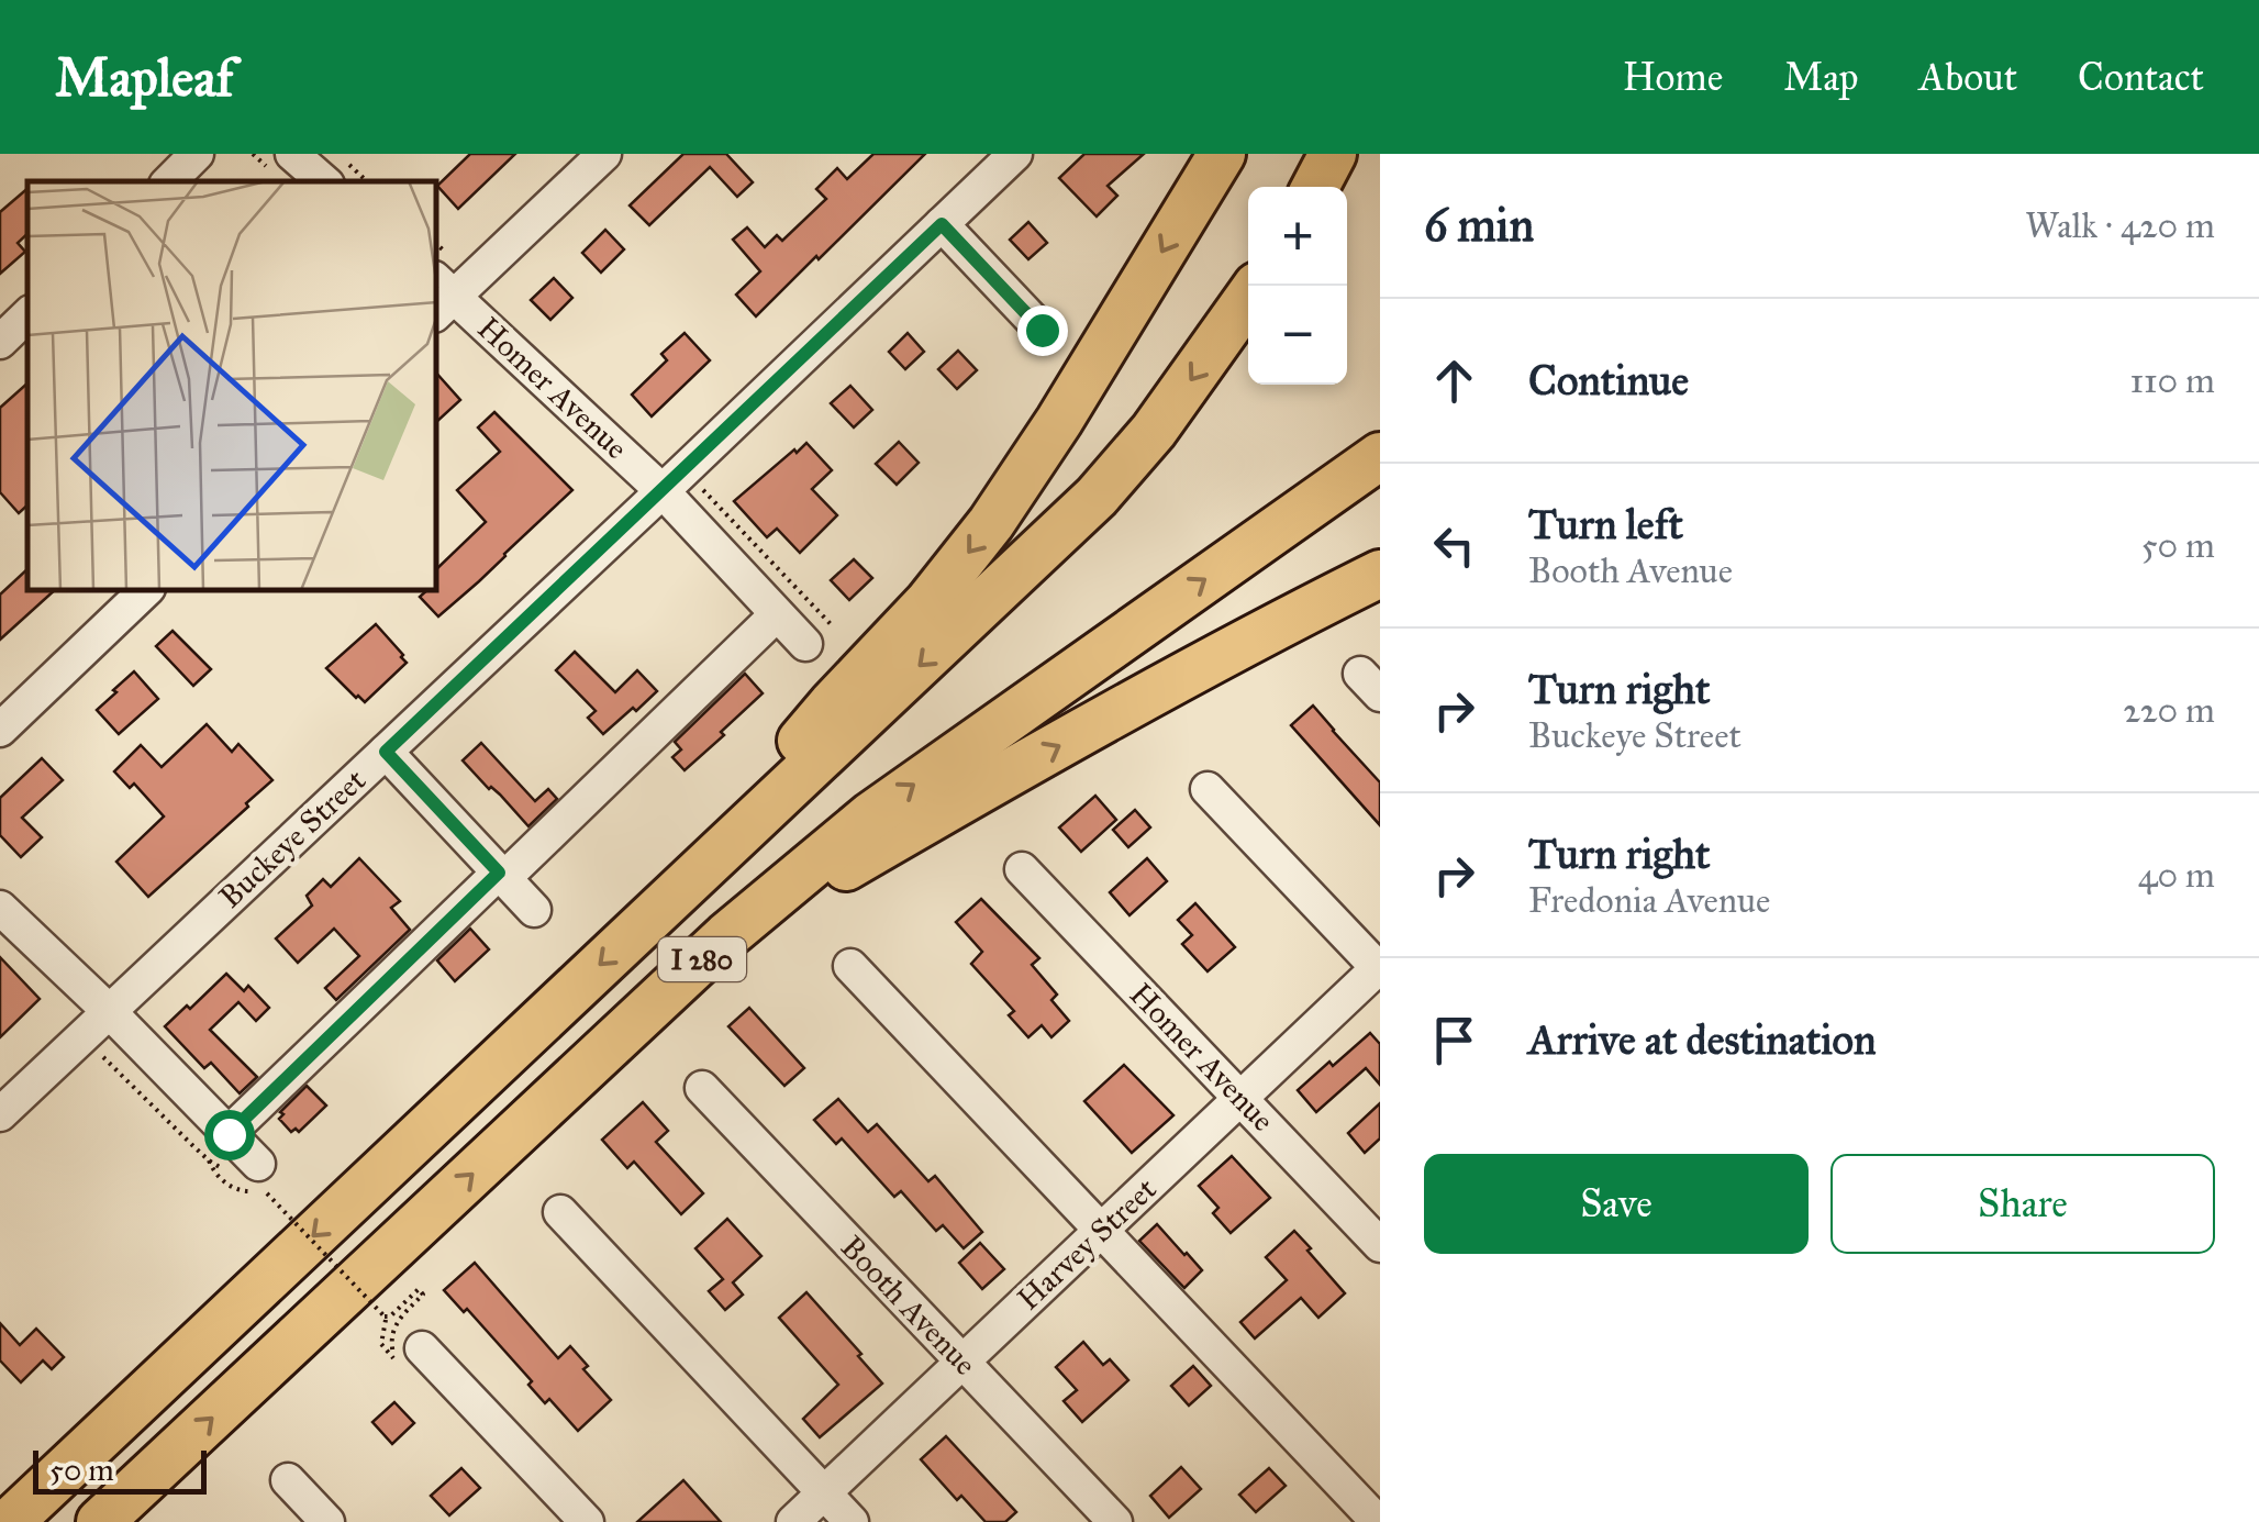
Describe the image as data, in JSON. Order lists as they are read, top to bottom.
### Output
{
  "streets": {
    "highway": ["I 280"],
    "street": [
      "Homer Avenue",
      "Buckeye Street",
      "Harvey Street",
      "Booth Avenue"
    ]
  },
  "crossings": [
    ["Homer Avenue", "Buckeye Street"],
    ["Homer Avenue", "Harvey Street"],
    ["Harvey Street", "Booth Avenue"]
  ],
  "scale_bar": "50 m",
  "page": {
    "header": "Mapleaf",
    "nav": [
      "Home",
      "Map",
      "About",
      "Contact"
    ],
    "heading": ["6 min", "Walk · 420 m"],
    "map_buttons": ["+", "−"],
    "list": [
      ["Continue", "110 m"],
      ["Turn left", "Booth Avenue", "50 m"],
      ["Turn right", "Buckeye Street", "220 m"],
      ["Turn right", "Fredonia Avenue", "40 m"],
      "Arrive at destination"
    ],
    "buttons": ["Save", "Share"],
    "scale": "50 m"
  }
}
